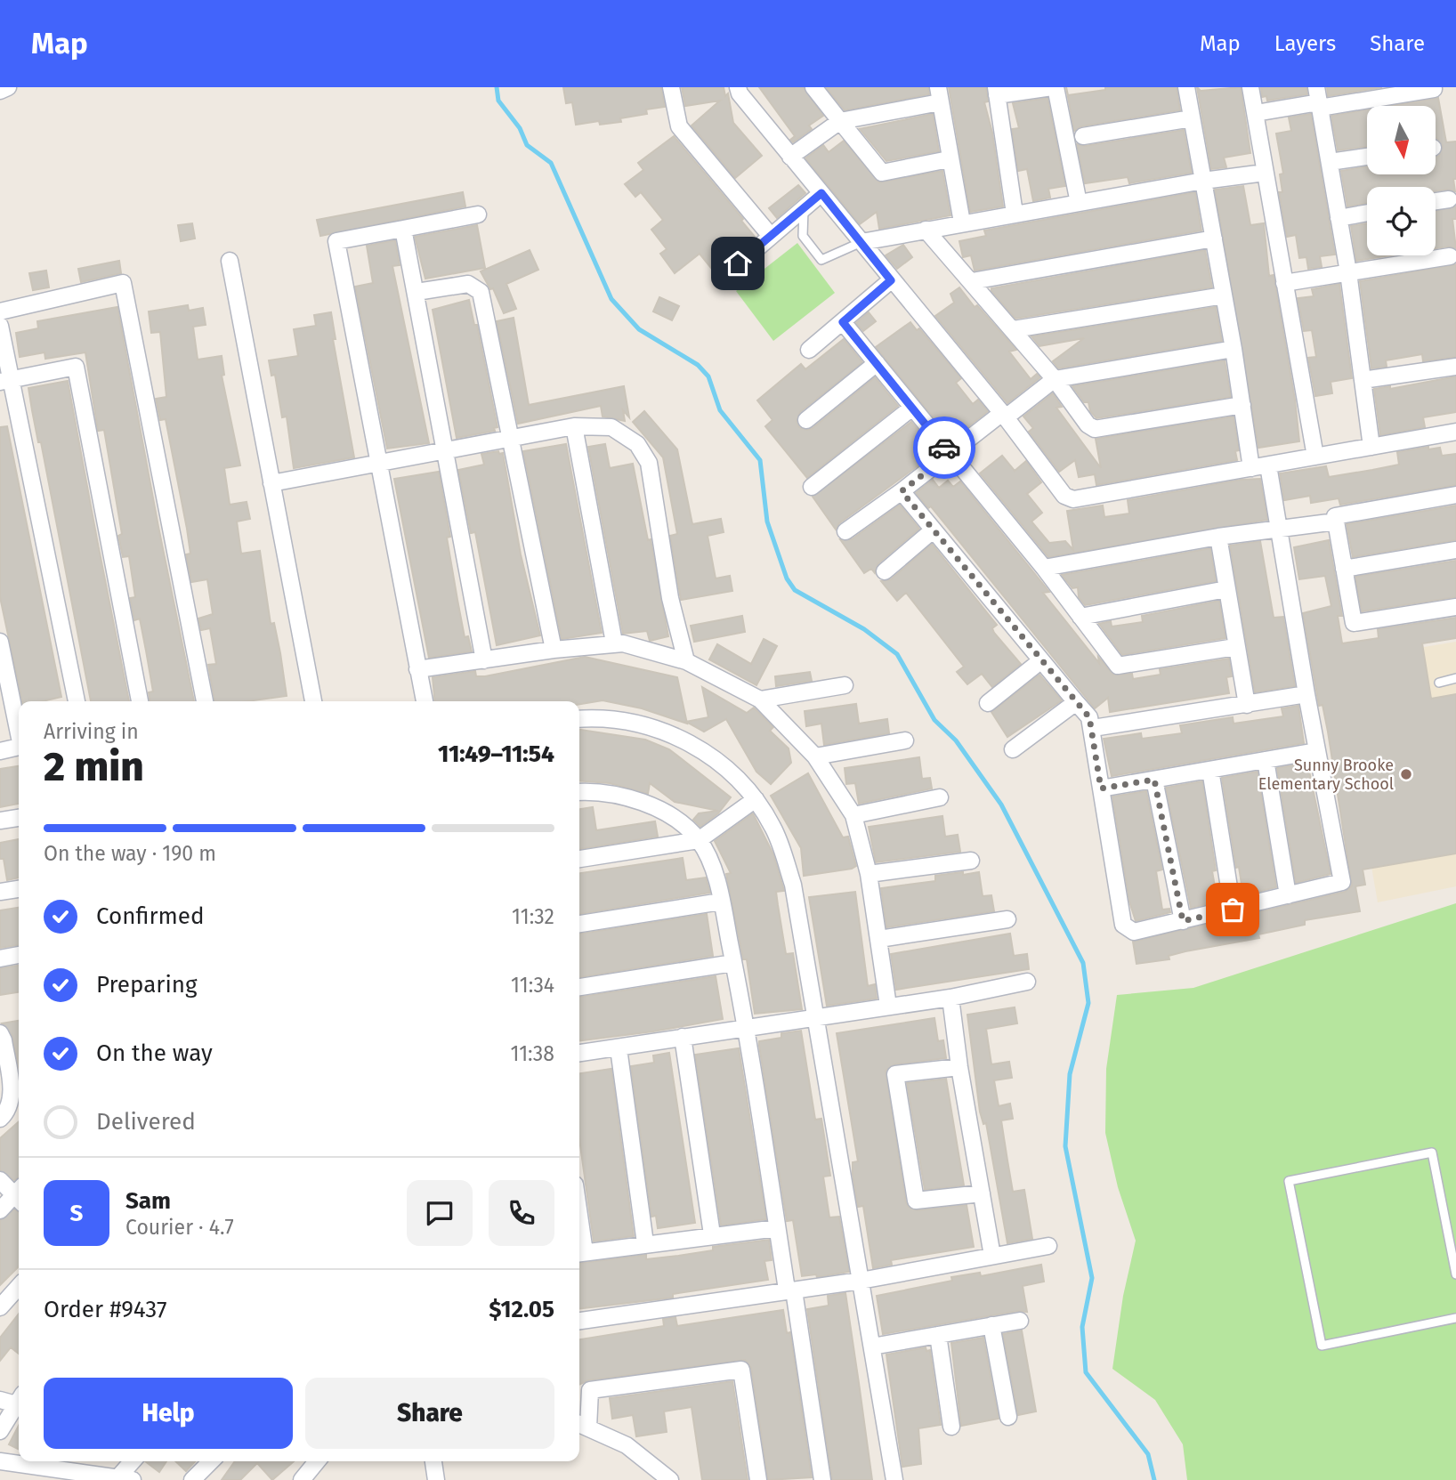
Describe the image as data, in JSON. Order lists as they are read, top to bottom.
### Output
{
  "places": ["Sunny Brooke Elementary School"],
  "north": "bottom",
  "page": {
    "header": "Map",
    "nav": ["Map", "Layers", "Share"],
    "heading": ["2 min", "Arriving in", "11:49–11:54"],
    "panel": [
      "Sam",
      "Courier · 4.7",
      "Order #9437",
      "$12.05"
    ],
    "bar": "On the way · 190 m",
    "list": [
      ["Confirmed", "11:32"],
      ["Preparing", "11:34"],
      ["On the way", "11:38"],
      "Delivered"
    ],
    "round": "S",
    "buttons": ["Help", "Share"]
  }
}
